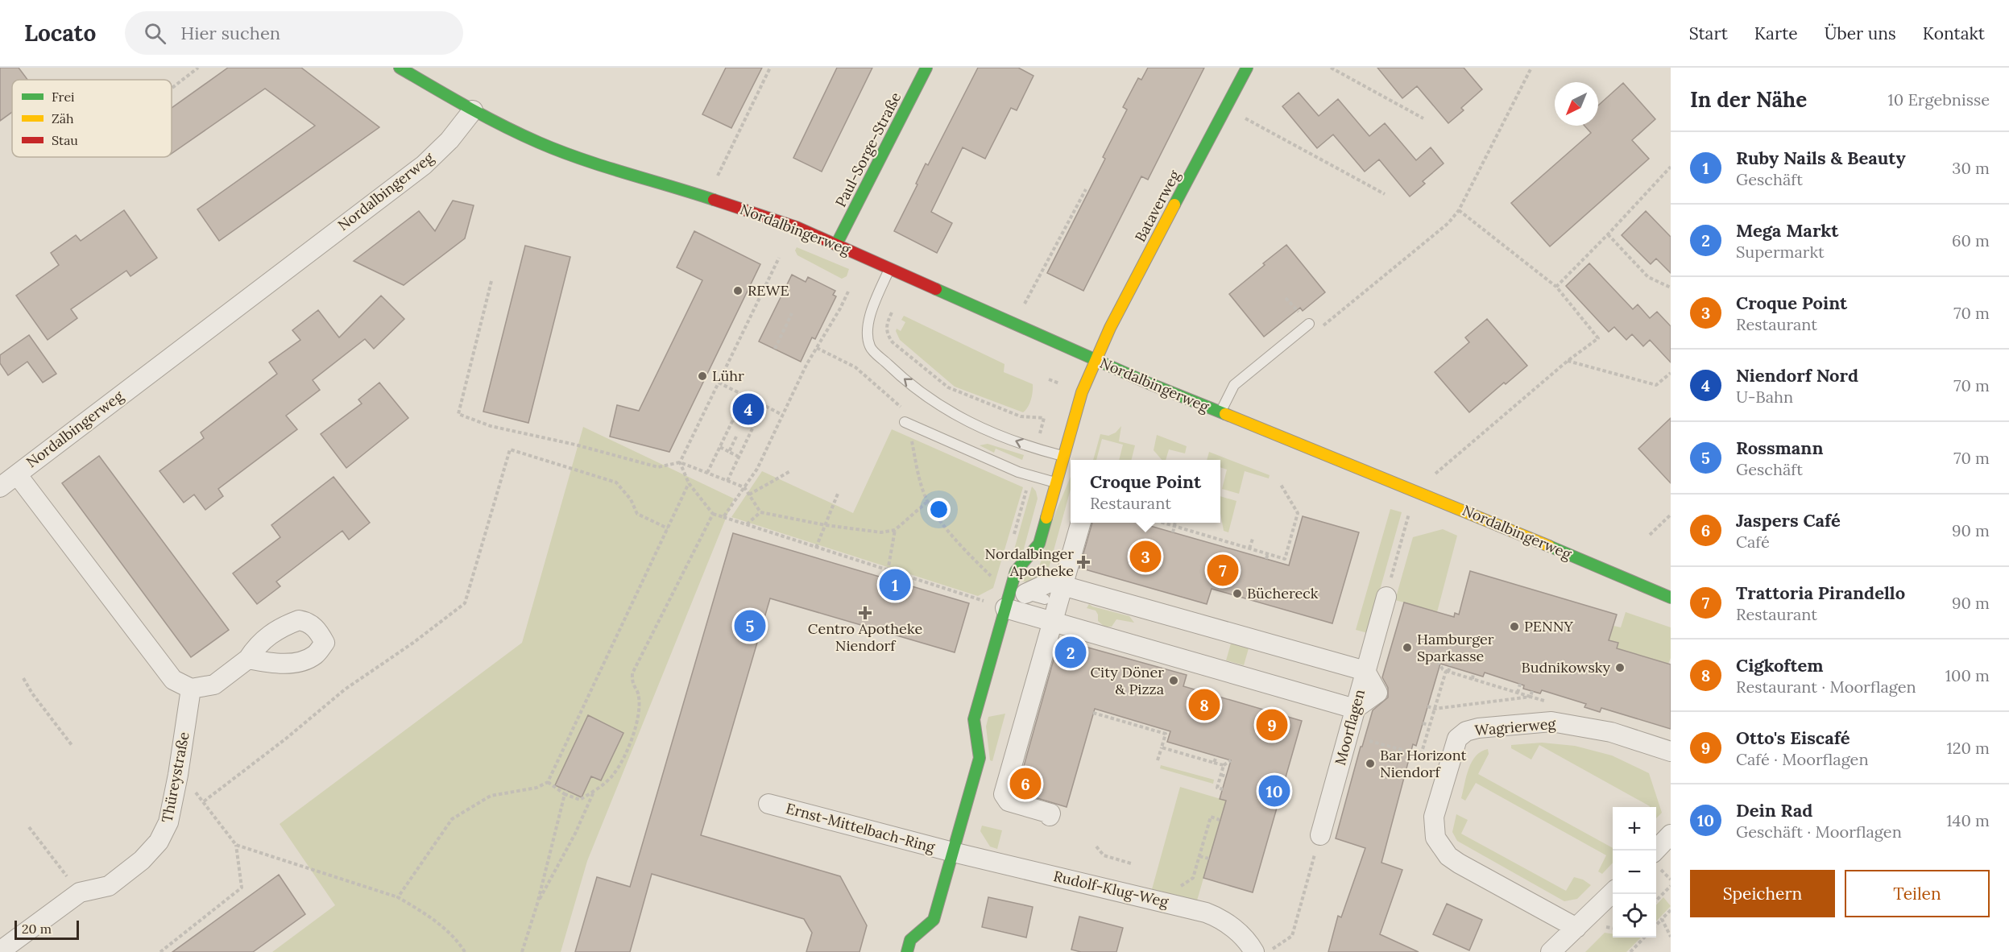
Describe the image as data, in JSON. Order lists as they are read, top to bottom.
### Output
{
  "streets": {
    "street": [
      "Paul-Sorge-Straße",
      "Nordalbingerweg",
      "Bataverweg",
      "Moorflagen",
      "Wagrierweg",
      "Thüreystraße",
      "Ernst-Mittelbach-Ring",
      "Rudolf-Klug-Weg"
    ]
  },
  "crossings": [
    ["Paul-Sorge-Straße", "Nordalbingerweg"],
    ["Nordalbingerweg", "Bataverweg"],
    ["Nordalbingerweg", "Ernst-Mittelbach-Ring"],
    ["Bataverweg", "Ernst-Mittelbach-Ring"],
    ["Ernst-Mittelbach-Ring", "Rudolf-Klug-Weg"]
  ],
  "places": {
    "other": [
      "REWE",
      "Lühr",
      "Büchereck",
      "PENNY",
      "Hamburger Sparkasse",
      "Budnikowsky",
      "City Döner & Pizza",
      "Bar Horizont Niendorf"
    ],
    "health": ["Nordalbinger Apotheke", "Centro Apotheke Niendorf"]
  },
  "legend": ["Frei", "Zäh", "Stau"],
  "scale_bar": "20 m",
  "north": "bottom left",
  "page": {
    "header": "Locato",
    "search": "Hier suchen",
    "nav": [
      "Start",
      "Karte",
      "Über uns",
      "Kontakt"
    ],
    "heading": ["In der Nähe", "10 Ergebnisse"],
    "list": [
      {
        "mark": "1",
        "name": "Ruby Nails & Beauty",
        "note": "Geschäft",
        "value": "30 m"
      },
      {
        "mark": "2",
        "name": "Mega Markt",
        "note": "Supermarkt",
        "value": "60 m"
      },
      {
        "mark": "3",
        "name": "Croque Point",
        "note": "Restaurant",
        "value": "70 m"
      },
      {
        "mark": "4",
        "name": "Niendorf Nord",
        "note": "U-Bahn",
        "value": "70 m"
      },
      {
        "mark": "5",
        "name": "Rossmann",
        "note": "Geschäft",
        "value": "70 m"
      },
      {
        "mark": "6",
        "name": "Jaspers Café",
        "note": "Café",
        "value": "90 m"
      },
      {
        "mark": "7",
        "name": "Trattoria Pirandello",
        "note": "Restaurant",
        "value": "90 m"
      },
      {
        "mark": "8",
        "name": "Cigkoftem",
        "note": "Restaurant · Moorflagen",
        "value": "100 m"
      },
      {
        "mark": "9",
        "name": "Otto's Eiscafé",
        "note": "Café · Moorflagen",
        "value": "120 m"
      },
      {
        "mark": "10",
        "name": "Dein Rad",
        "note": "Geschäft · Moorflagen",
        "value": "140 m"
      }
    ],
    "pins": [
      "4",
      "3",
      "7",
      "1",
      "5",
      "2",
      "8",
      "9",
      "6",
      "10"
    ],
    "popup": ["Croque Point", "Restaurant"],
    "map_buttons": ["+", "−"],
    "buttons": ["Speichern", "Teilen"],
    "scale": "20 m"
  }
}
